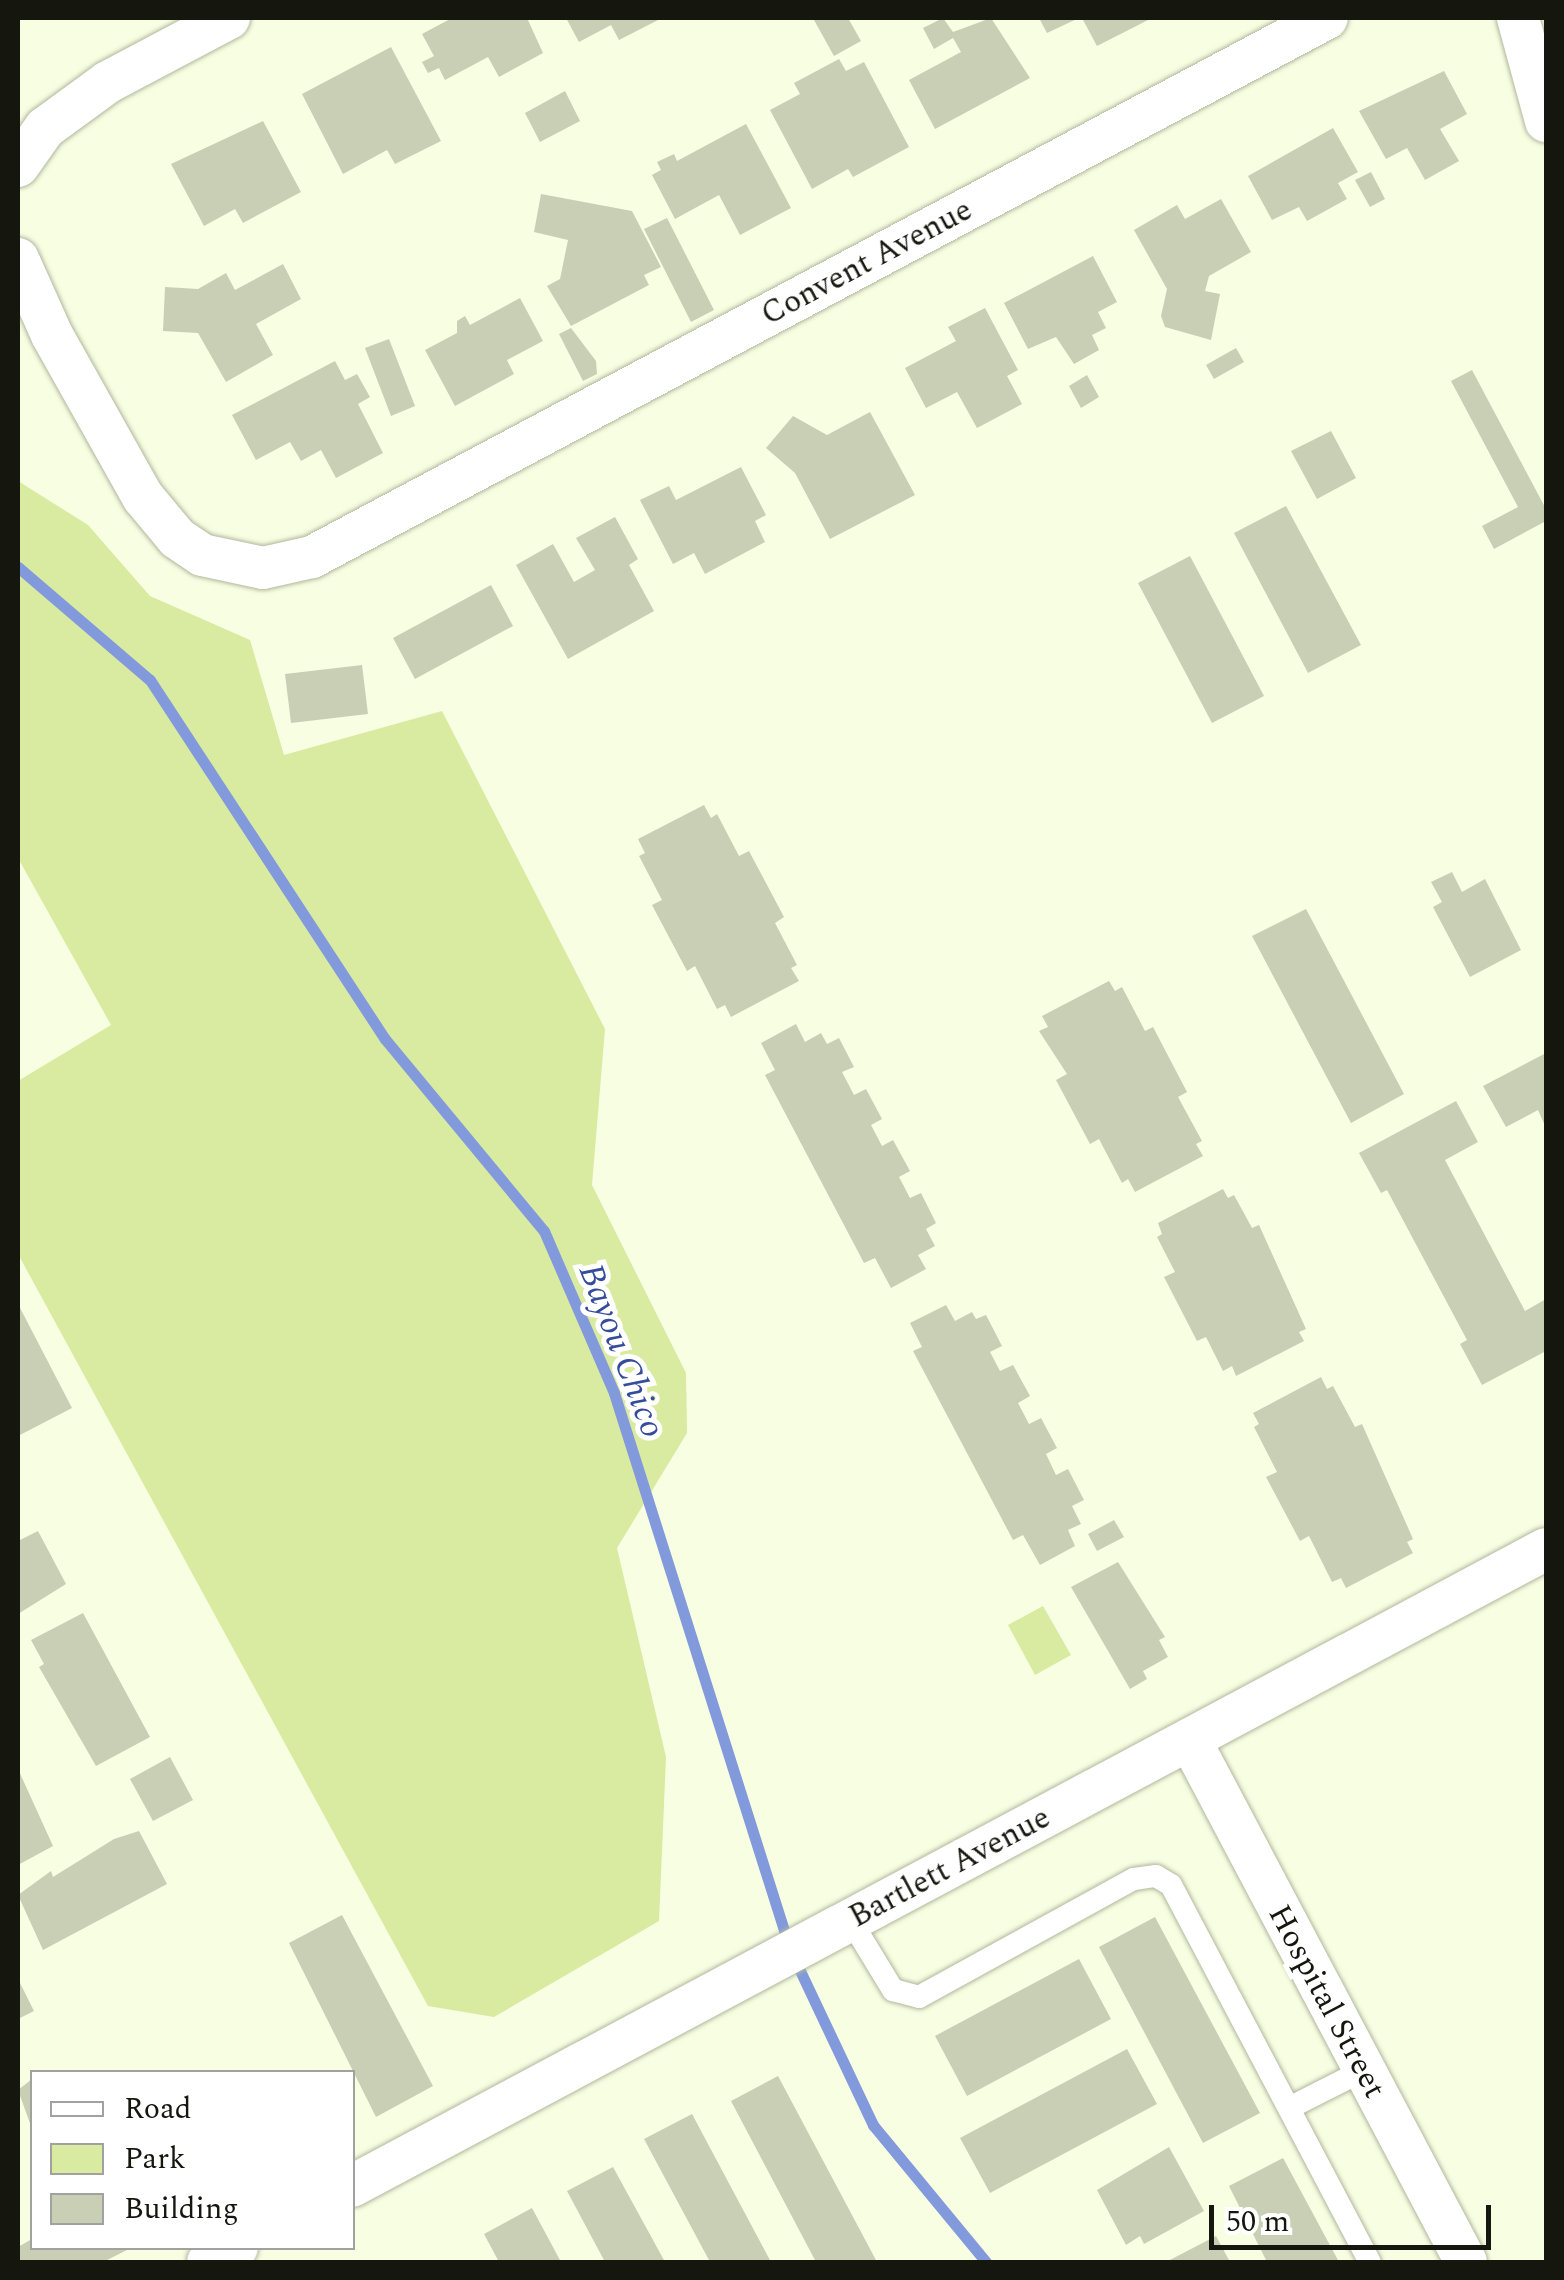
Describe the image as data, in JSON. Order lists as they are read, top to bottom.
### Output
{
  "streets": {
    "street": ["Convent Avenue", "Bartlett Avenue", "Hospital Street"]
  },
  "crossings": [
    ["Bartlett Avenue", "Hospital Street"]
  ],
  "water": ["Bayou Chico"],
  "legend": ["Road", "Park", "Building"],
  "scale_bar": "50 m"
}
